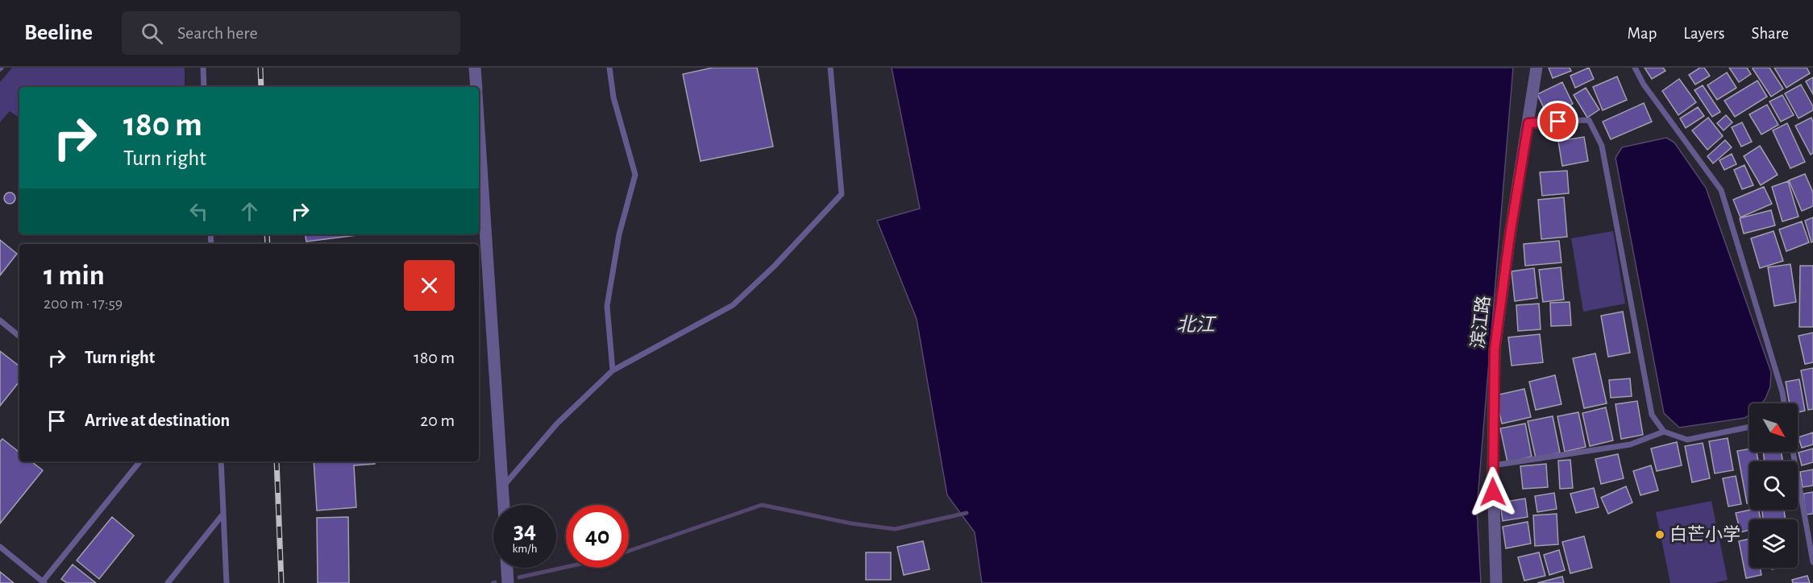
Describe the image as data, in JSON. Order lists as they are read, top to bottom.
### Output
{
  "streets": {
    "street": ["滨江路"]
  },
  "water": ["北江"],
  "places": ["白芒小学"],
  "north": "bottom right",
  "page": {
    "header": "Beeline",
    "search": "Search here",
    "nav": ["Map", "Layers", "Share"],
    "turn": ["180 m", "Turn right"],
    "heading": ["1 min", "200 m · 17:59"],
    "list": [
      {
        "name": "Turn right",
        "value": "180 m"
      },
      {
        "name": "Arrive at destination",
        "value": "20 m"
      }
    ],
    "speed": "34 km/h",
    "limit": "40"
  }
}
